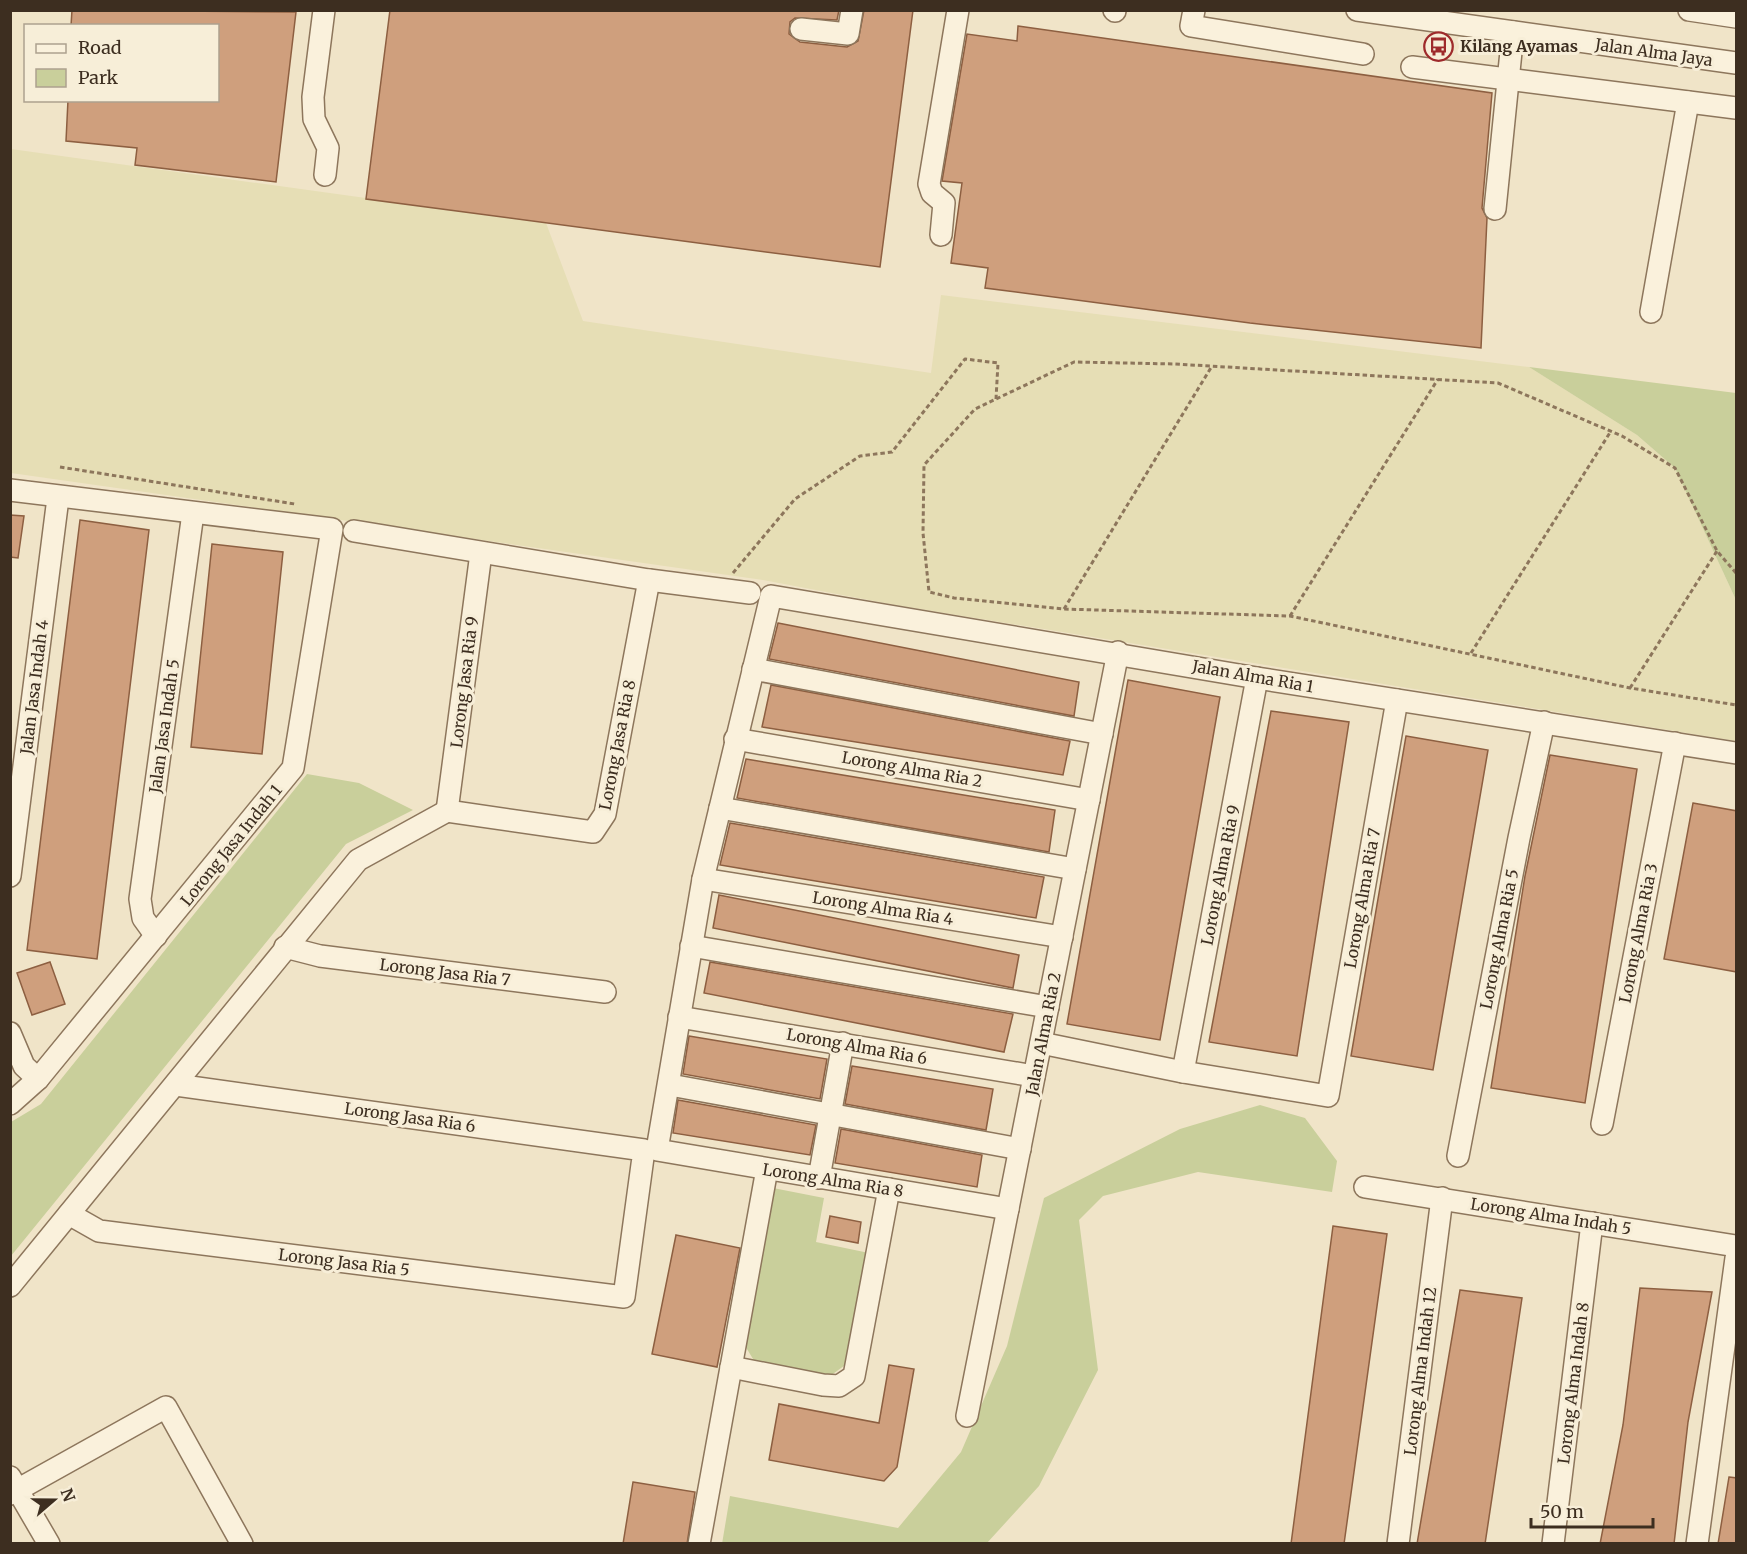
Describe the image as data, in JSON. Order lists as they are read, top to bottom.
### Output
{
  "streets": {
    "street": [
      "Jalan Alma Jaya",
      "Jalan Alma Ria 1",
      "Lorong Jasa Ria 9",
      "Jalan Jasa Indah 4",
      "Jalan Jasa Indah 5",
      "Lorong Jasa Ria 8",
      "Lorong Alma Ria 2",
      "Lorong Jasa Indah 1",
      "Lorong Alma Ria 9",
      "Lorong Alma Ria 7",
      "Lorong Alma Ria 4",
      "Lorong Alma Ria 3",
      "Lorong Alma Ria 5",
      "Lorong Jasa Ria 7",
      "Jalan Alma Ria 2",
      "Lorong Alma Ria 6",
      "Lorong Jasa Ria 6",
      "Lorong Alma Ria 8",
      "Lorong Alma Indah 5",
      "Lorong Jasa Ria 5",
      "Lorong Alma Indah 12",
      "Lorong Alma Indah 8"
    ]
  },
  "crossings": [
    ["Jalan Alma Ria 1", "Lorong Jasa Ria 9"],
    ["Jalan Alma Ria 1", "Lorong Jasa Ria 8"],
    ["Jalan Alma Ria 1", "Lorong Alma Ria 9"],
    ["Jalan Alma Ria 1", "Lorong Alma Ria 7"],
    ["Jalan Alma Ria 1", "Lorong Alma Ria 3"],
    ["Jalan Alma Ria 1", "Lorong Alma Ria 5"],
    ["Jalan Alma Ria 1", "Jalan Alma Ria 2"],
    ["Lorong Jasa Ria 9", "Lorong Jasa Ria 8"],
    ["Jalan Jasa Indah 5", "Lorong Jasa Indah 1"],
    ["Lorong Alma Ria 2", "Jalan Alma Ria 2"],
    ["Lorong Alma Ria 9", "Lorong Alma Ria 7"],
    ["Lorong Alma Ria 4", "Jalan Alma Ria 2"],
    ["Jalan Alma Ria 2", "Lorong Alma Ria 6"],
    ["Jalan Alma Ria 2", "Lorong Alma Ria 8"],
    ["Lorong Jasa Ria 6", "Lorong Alma Ria 8"],
    ["Lorong Jasa Ria 6", "Lorong Jasa Ria 5"],
    ["Lorong Alma Ria 8", "Lorong Jasa Ria 5"],
    ["Lorong Alma Indah 5", "Lorong Alma Indah 12"],
    ["Lorong Alma Indah 5", "Lorong Alma Indah 8"]
  ],
  "places": {
    "bus stop": ["Kilang Ayamas"]
  },
  "legend": ["Road", "Park"],
  "scale_bar": "50 m",
  "north": "right"
}
